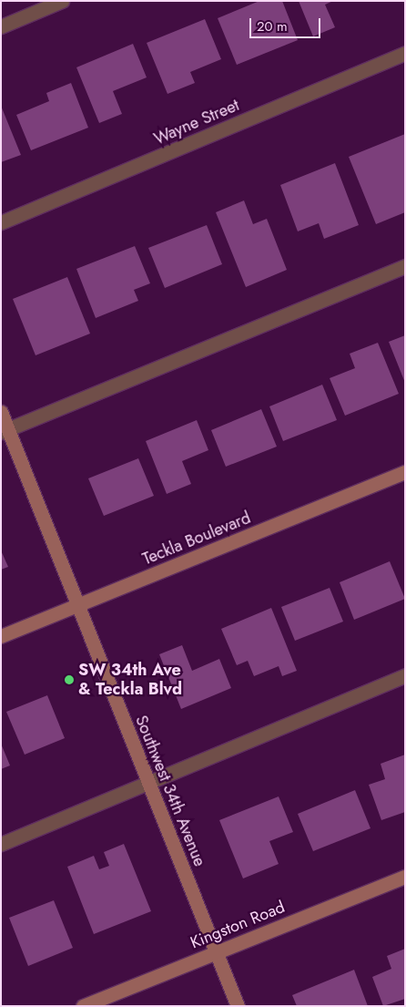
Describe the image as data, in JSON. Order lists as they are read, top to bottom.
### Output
{
  "streets": {
    "main road": ["Teckla Boulevard", "Southwest 34th Avenue", "Kingston Road"],
    "street": ["Wayne Street"]
  },
  "crossings": [
    ["Teckla Boulevard", "Southwest 34th Avenue"],
    ["Southwest 34th Avenue", "Kingston Road"]
  ],
  "places": ["SW 34th Ave & Teckla Blvd"],
  "scale_bar": "20 m"
}
